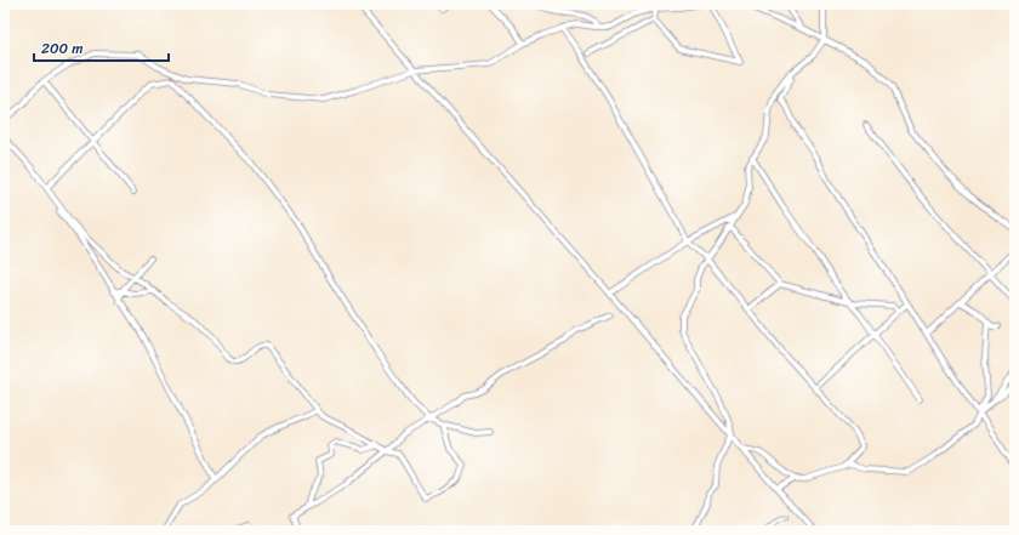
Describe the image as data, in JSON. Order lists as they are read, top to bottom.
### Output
{
  "scale_bar": "200 m"
}
